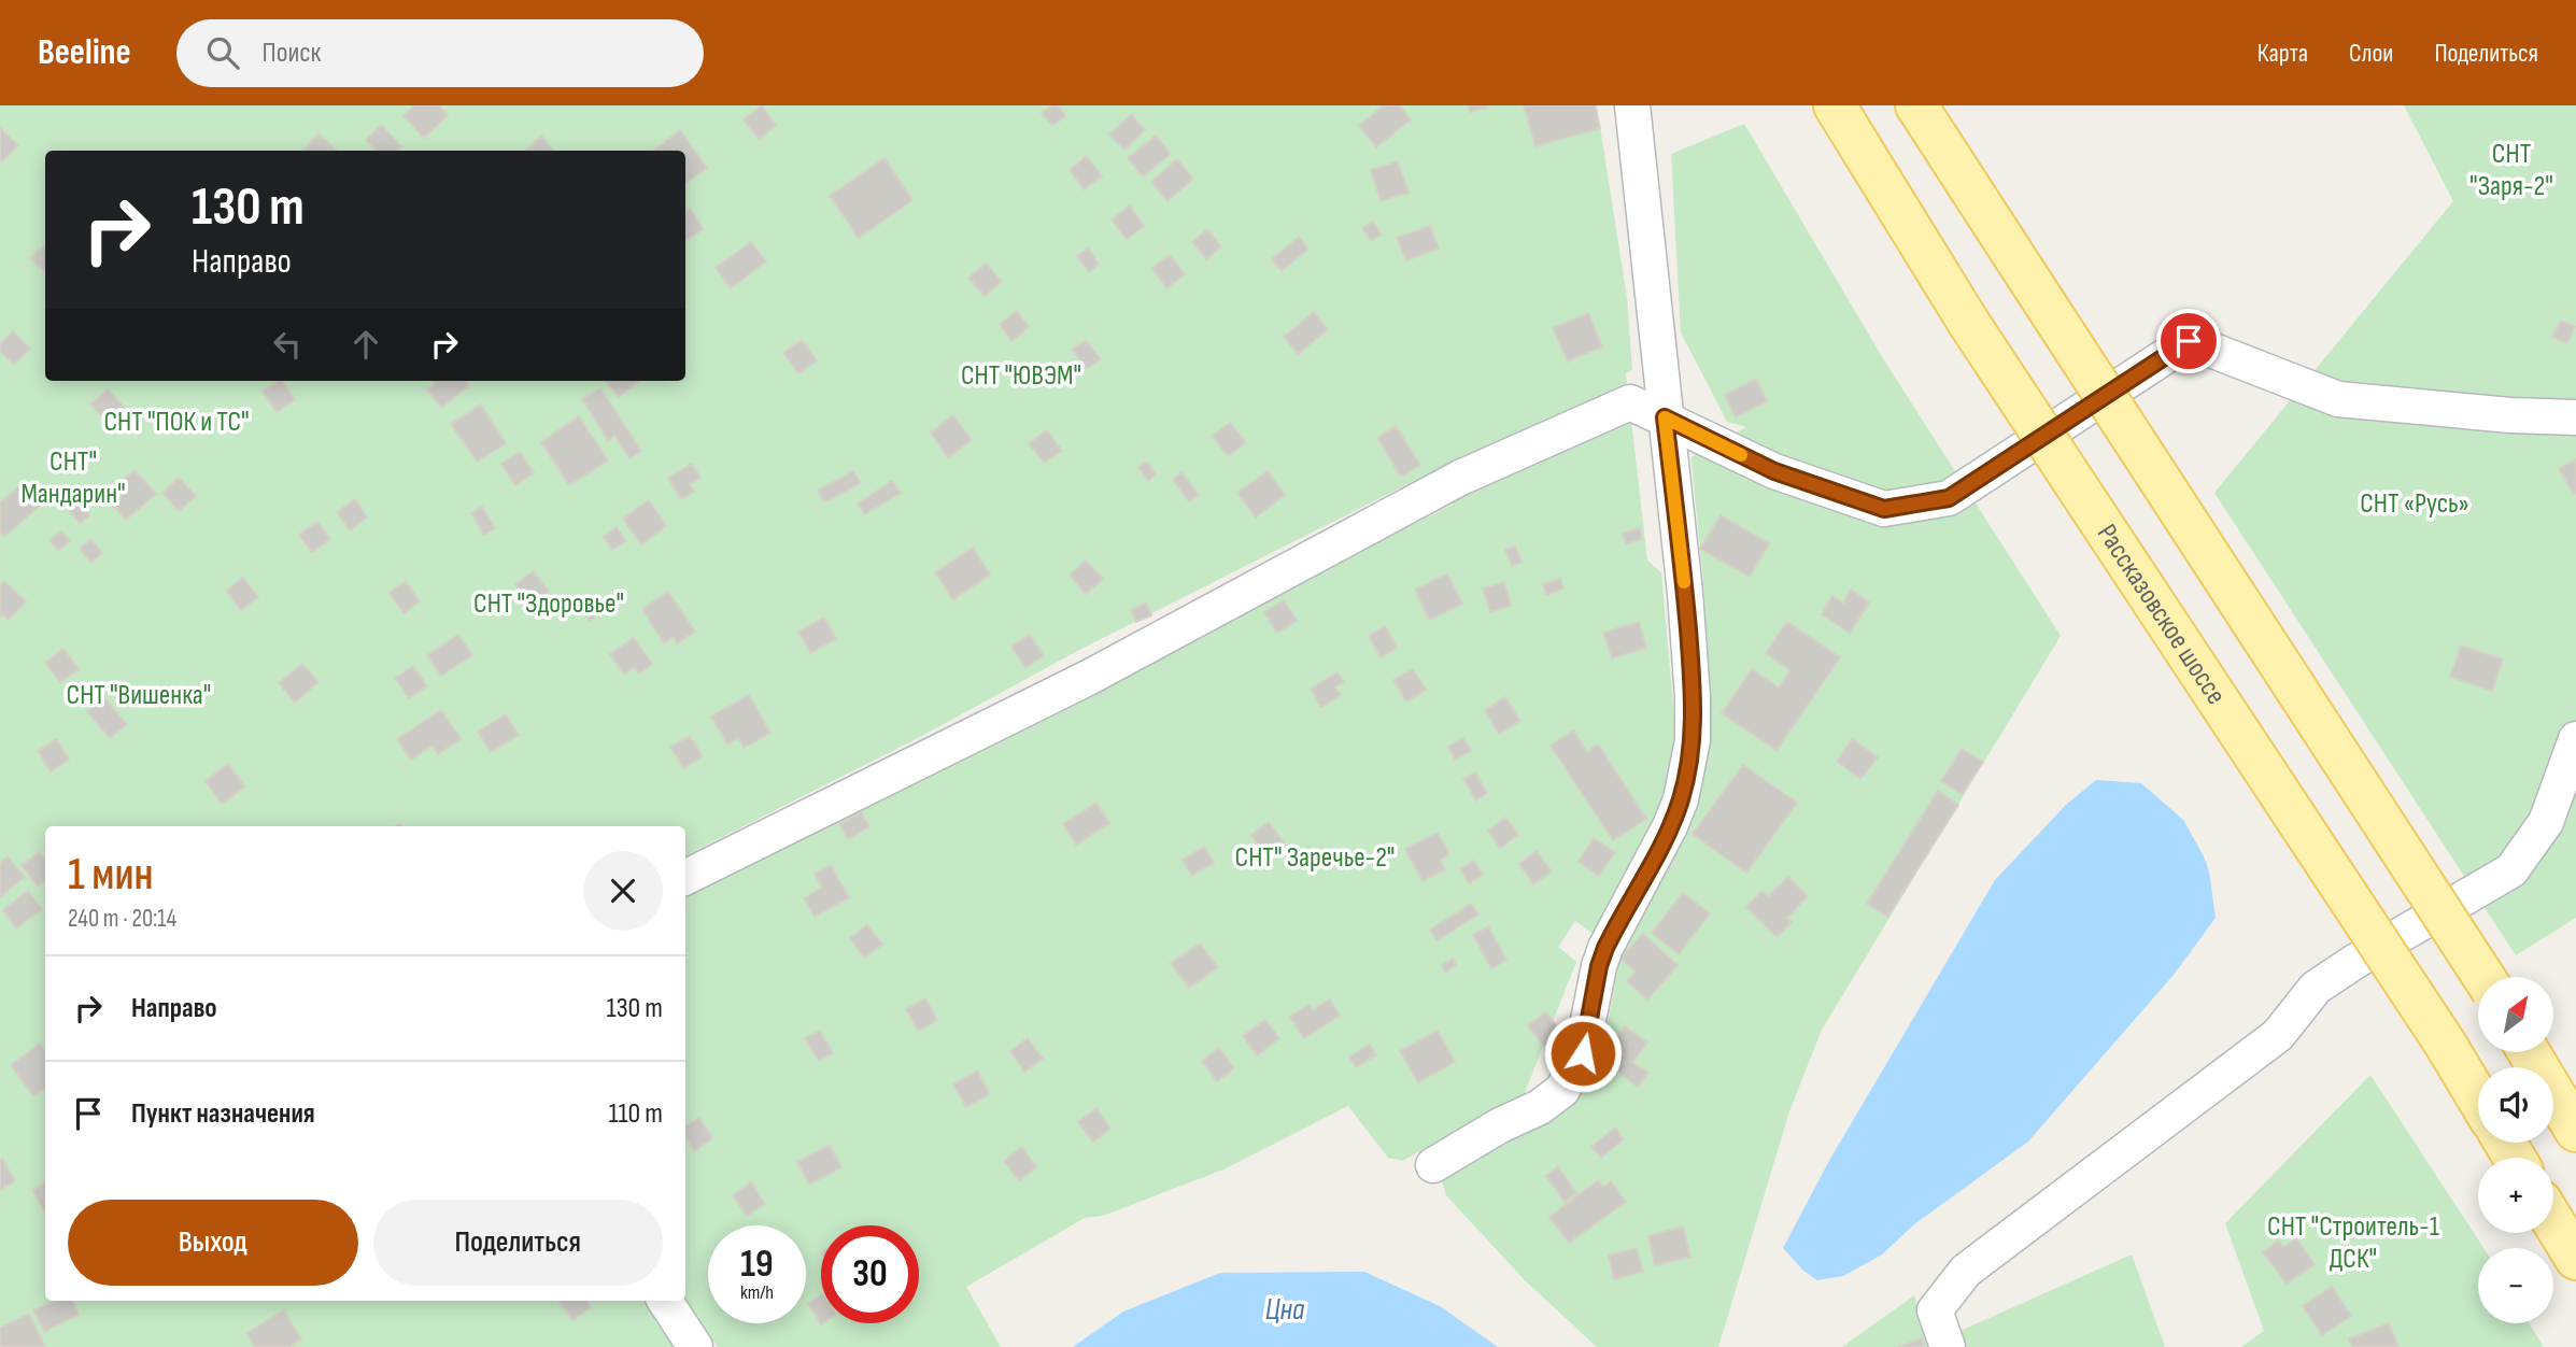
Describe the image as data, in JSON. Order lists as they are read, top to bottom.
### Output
{
  "streets": {
    "main road": ["Рассказовское шоссе"]
  },
  "water": ["Цна"],
  "parks": [
    "СНТ \"Заря-2\"",
    "СНТ \"ЮВЭМ\"",
    "СНТ \"ПОК и ТС\"",
    "СНТ\" Мандарин\"",
    "СНТ «Русь»",
    "СНТ \"Здоровье\"",
    "СНТ \"Вишенка\"",
    "СНТ\" Заречье-2\"",
    "СНТ \"Строитель-1 ДСК\""
  ],
  "north": "top right",
  "page": {
    "header": "Beeline",
    "search": "Поиск",
    "nav": ["Карта", "Слои", "Поделиться"],
    "turn": ["130 m", "Направо"],
    "heading": ["1 мин", "240 m · 20:14"],
    "list": [
      {
        "name": "Направо",
        "value": "130 m"
      },
      {
        "name": "Пункт назначения",
        "value": "110 m"
      }
    ],
    "map_buttons": ["+", "−"],
    "buttons": ["Выход", "Поделиться"],
    "speed": "19 km/h",
    "limit": "30"
  }
}
